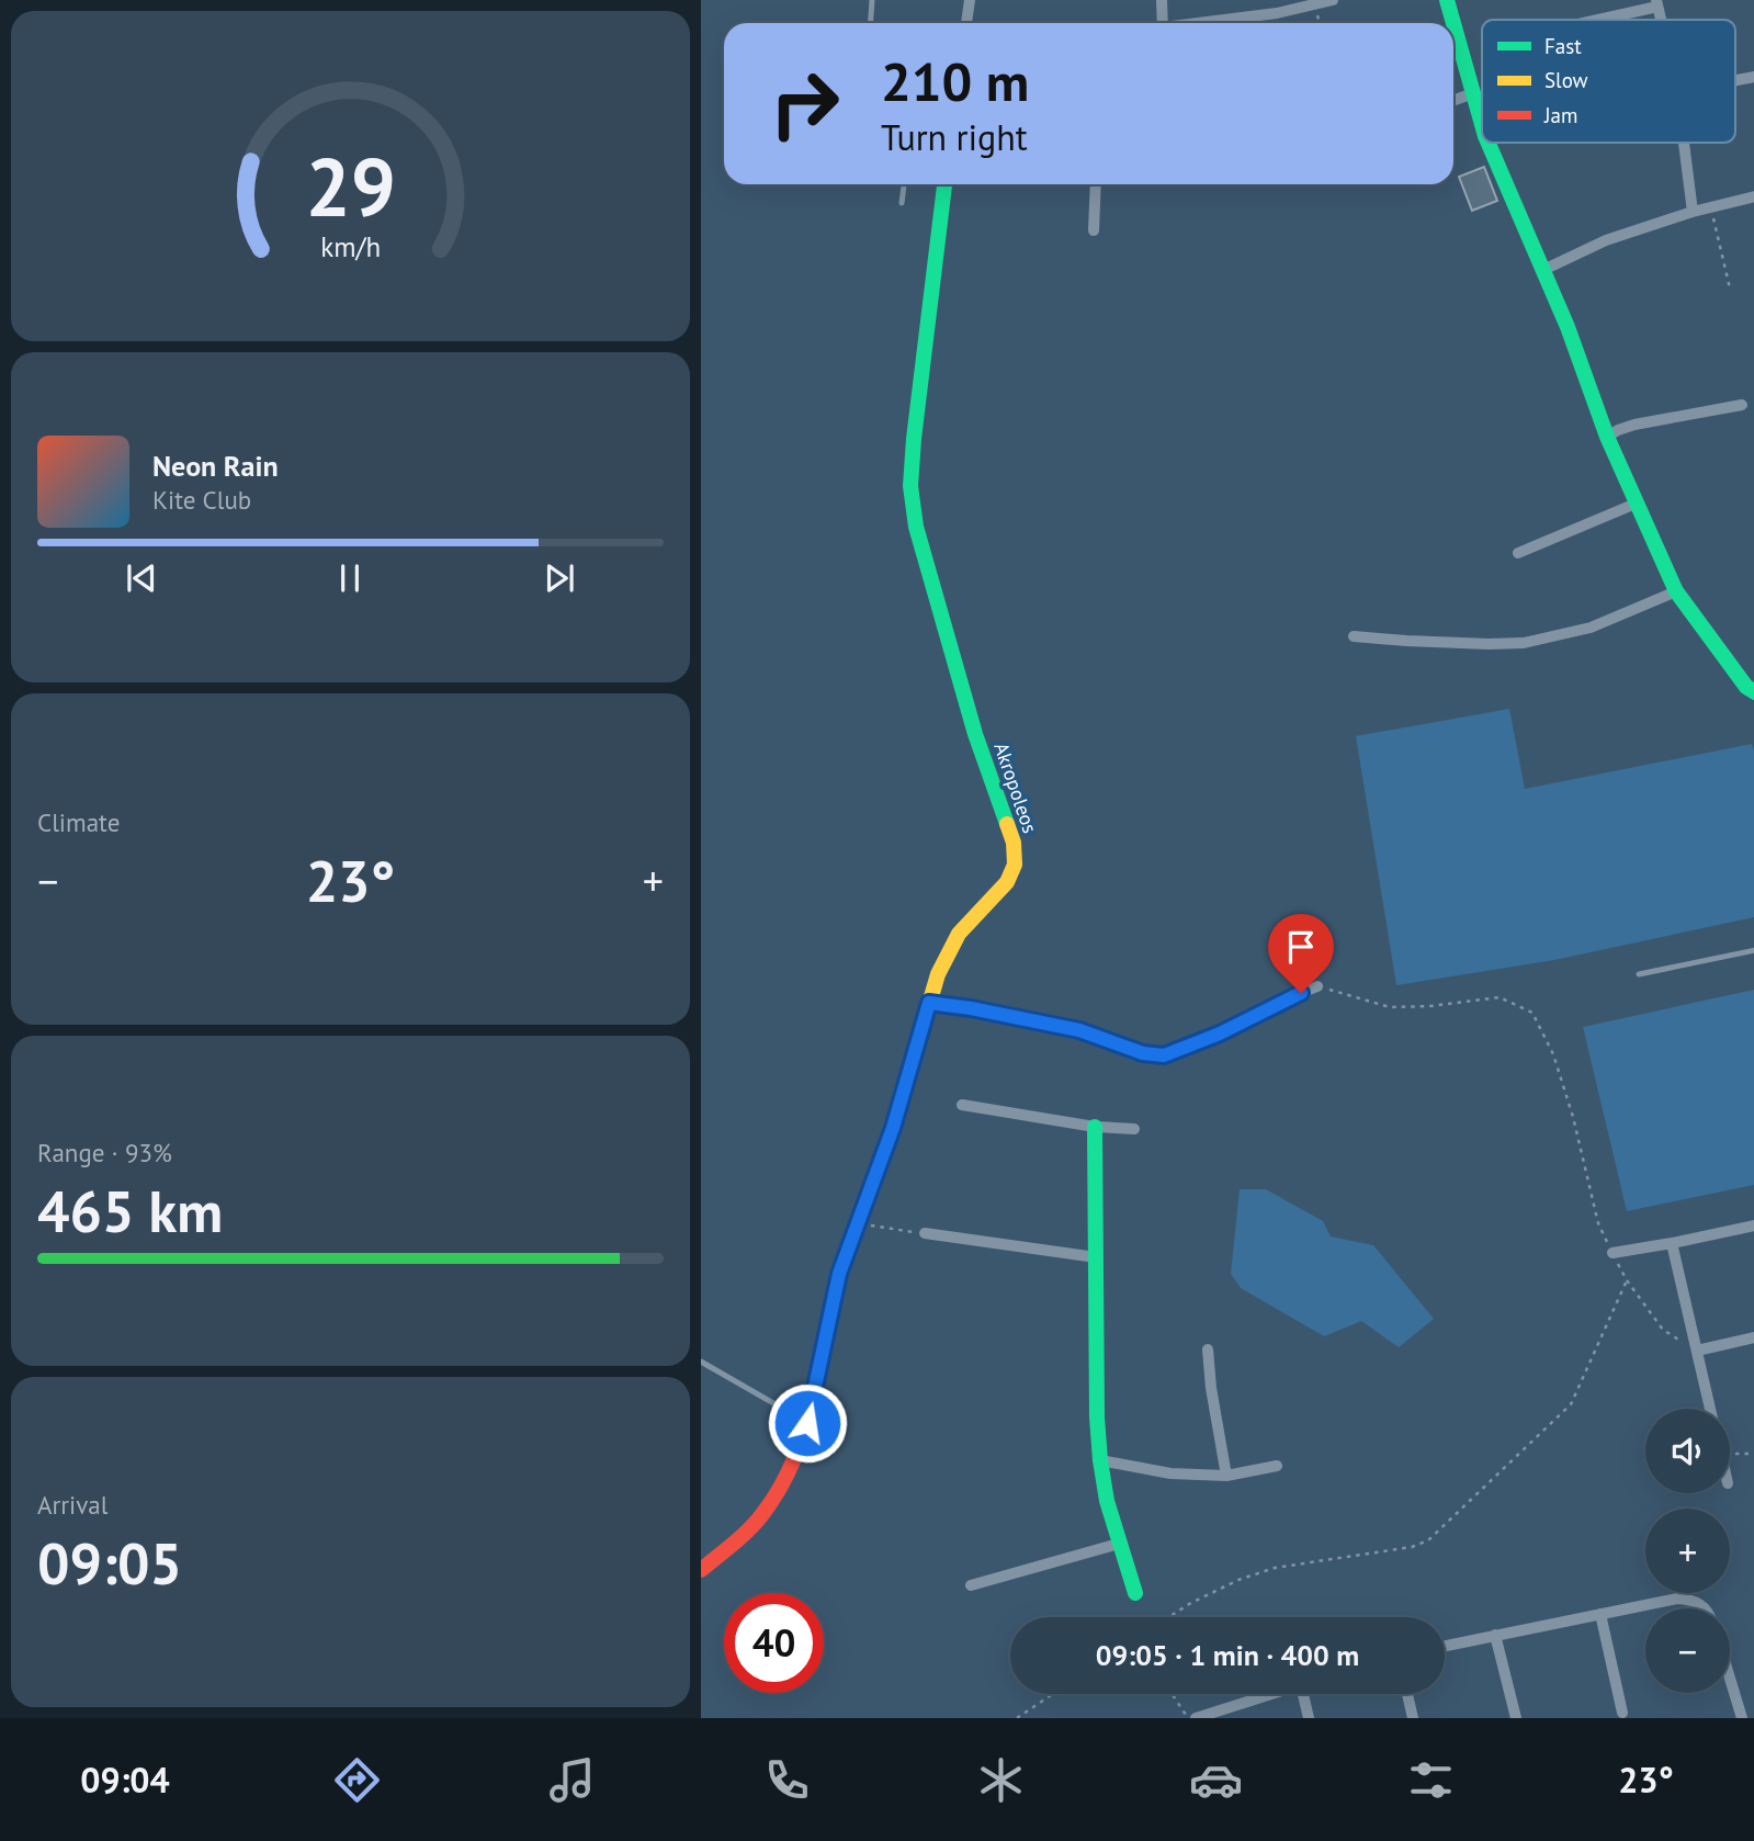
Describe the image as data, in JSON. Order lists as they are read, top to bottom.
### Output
{
  "streets": {
    "street": ["Akropoleos"]
  },
  "legend": ["Fast", "Slow", "Jam"],
  "page": {
    "turn": ["210 m", "Turn right"],
    "song": ["Neon Rain", "Kite Club"],
    "tile": [
      "Climate",
      ["Range · 93%", "465 km"],
      ["Arrival", "09:05"]
    ],
    "heat": ["−", "23°", "+"],
    "map_buttons": ["+", "−"],
    "limit": "40",
    "trip": "09:05 · 1 min · 400 m",
    "tabs": ["09:04", "23°"],
    "gauge": ["29", "km/h"]
  }
}
